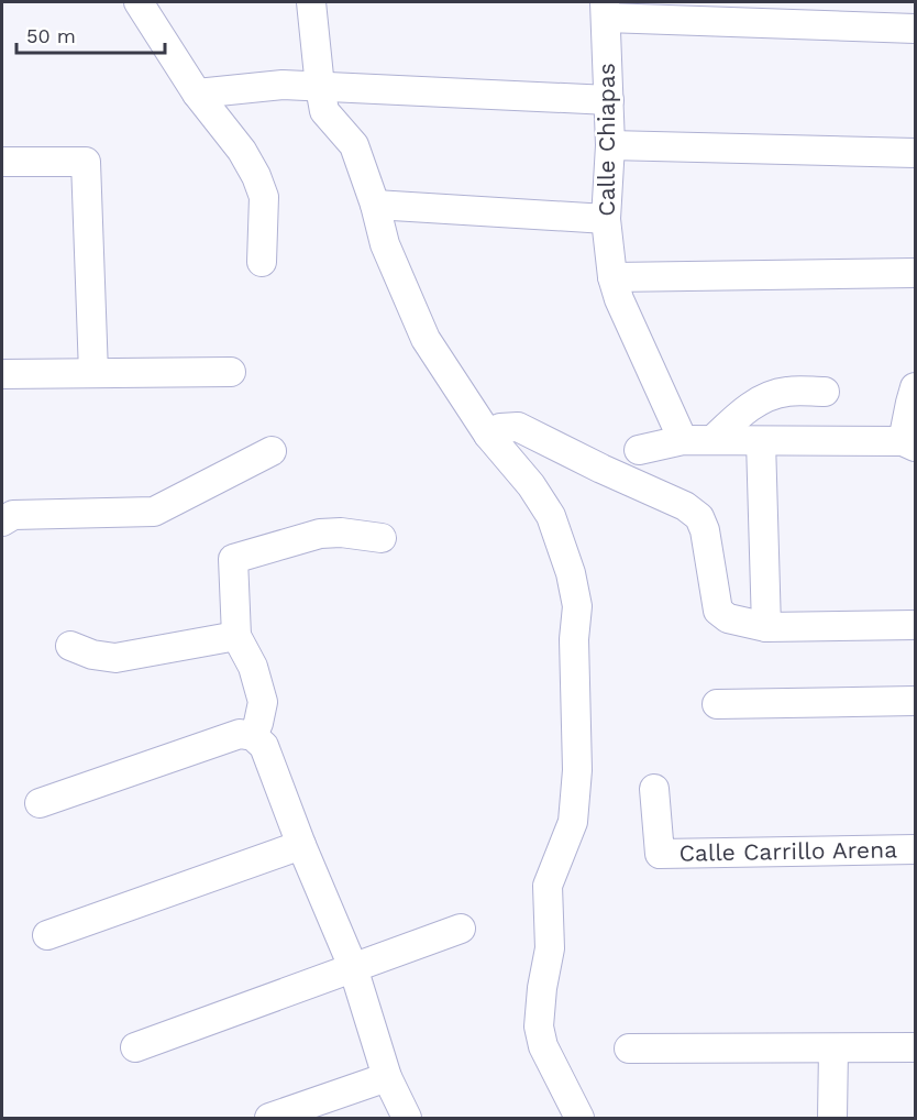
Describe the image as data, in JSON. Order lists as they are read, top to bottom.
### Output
{
  "streets": {
    "street": ["Calle Chiapas", "Calle Carrillo Arena"]
  },
  "scale_bar": "50 m"
}
